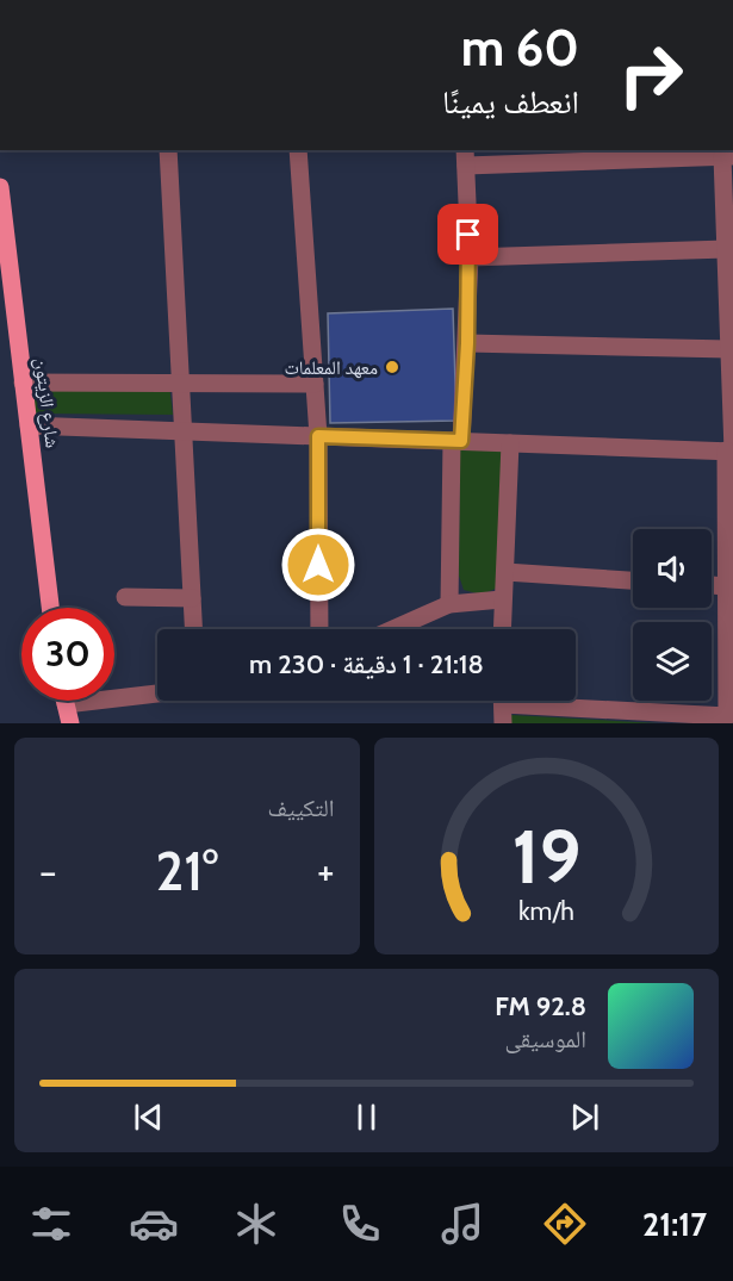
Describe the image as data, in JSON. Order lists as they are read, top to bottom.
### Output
{
  "streets": {
    "main road": ["شارع الزيتون"]
  },
  "places": ["معهد المعلمات"],
  "page": {
    "turn": ["60 m", "انعطف يمينًا"],
    "limit": "30",
    "trip": "21:18 · 1 دقيقة · 230 m",
    "tile": "التكييف",
    "heat": ["−", "21°", "+"],
    "song": ["92.8 FM", "الموسيقى"],
    "tabs": "21:17",
    "gauge": ["19", "km/h"]
  }
}
